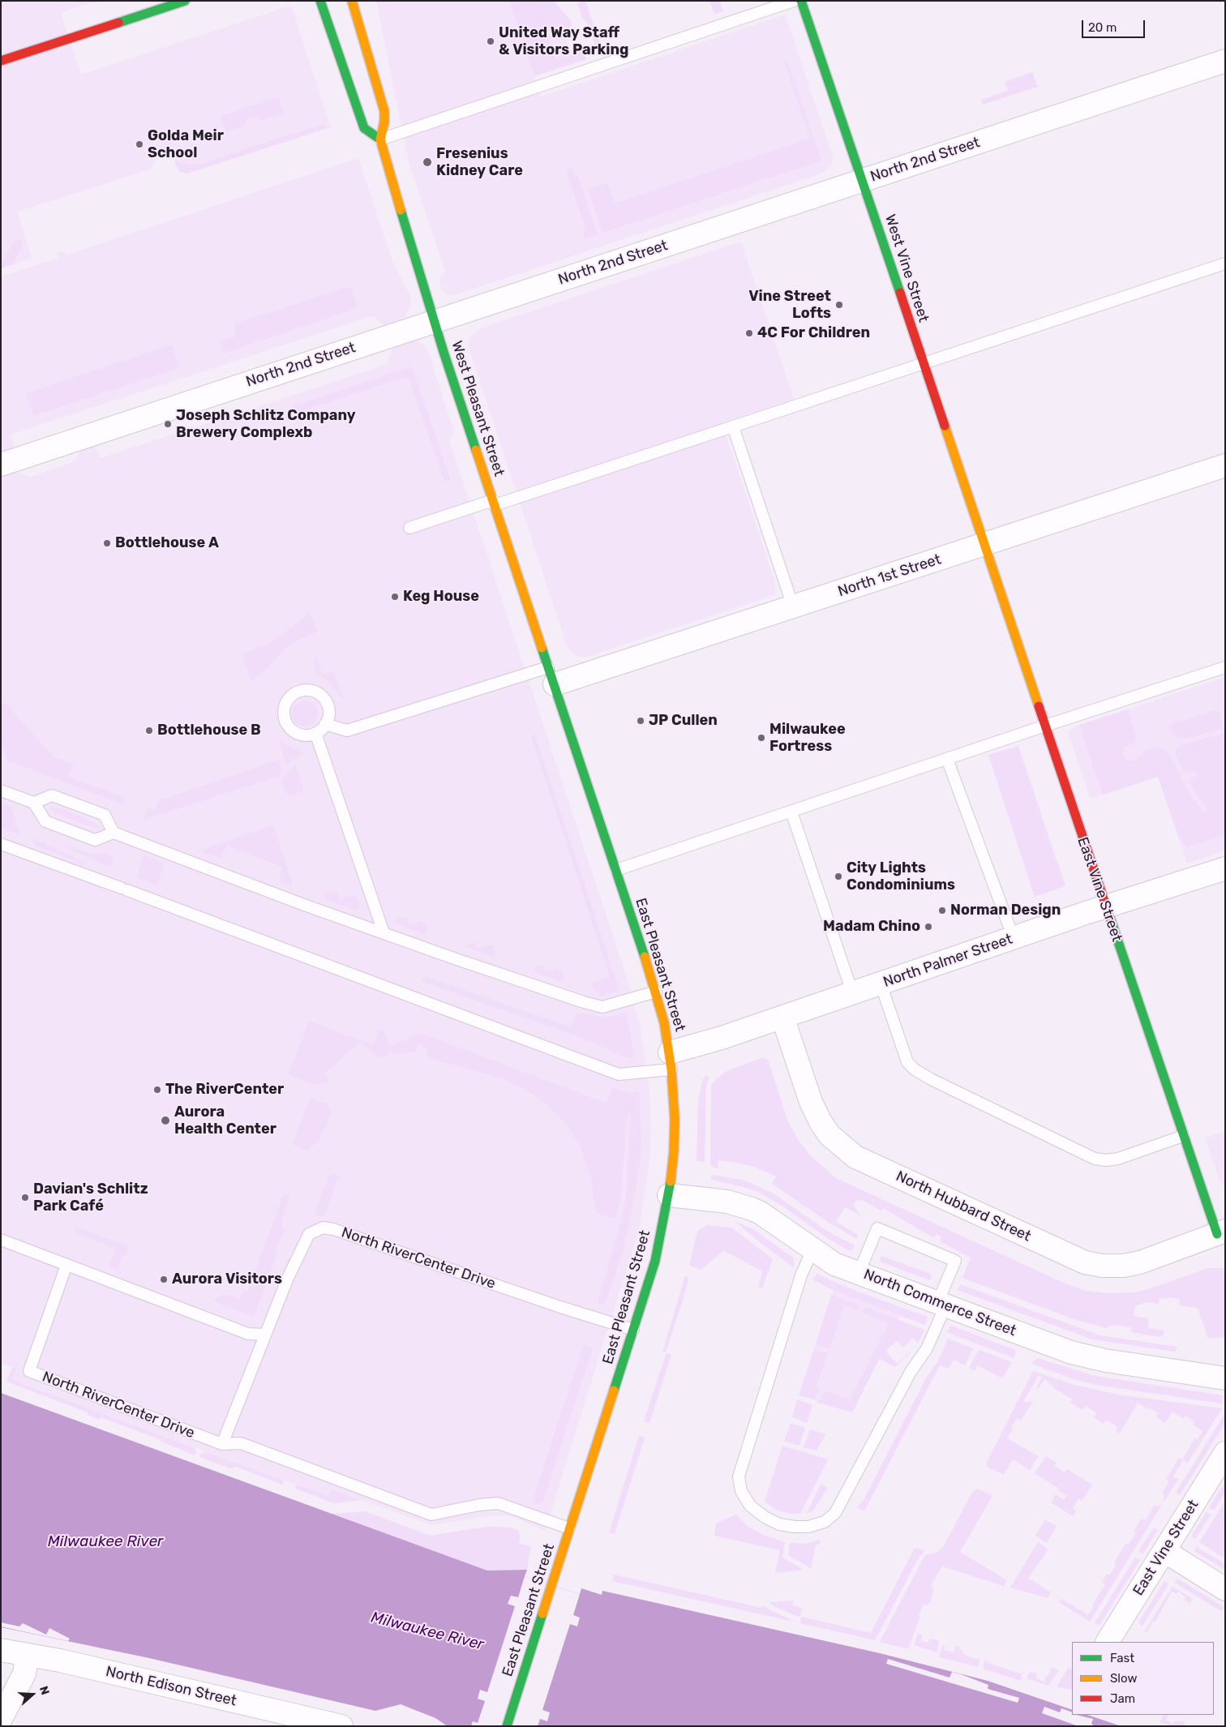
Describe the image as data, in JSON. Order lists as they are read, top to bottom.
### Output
{
  "streets": {
    "street": [
      "North 2nd Street",
      "West Vine Street",
      "West Pleasant Street",
      "North 1st Street",
      "East Vine Street",
      "North Palmer Street",
      "East Pleasant Street",
      "North Hubbard Street",
      "North Commerce Street",
      "North Edison Street"
    ],
    "lane": ["North RiverCenter Drive"]
  },
  "crossings": [
    ["North 2nd Street", "West Vine Street"],
    ["North 2nd Street", "West Pleasant Street"],
    ["West Vine Street", "North 1st Street"],
    ["West Vine Street", "East Vine Street"],
    ["West Pleasant Street", "North 1st Street"],
    ["West Pleasant Street", "East Pleasant Street"],
    ["North 1st Street", "East Vine Street"],
    ["North 1st Street", "East Pleasant Street"],
    ["East Vine Street", "North Palmer Street"],
    ["East Vine Street", "North Hubbard Street"],
    ["North Palmer Street", "East Pleasant Street"],
    ["North Palmer Street", "North Hubbard Street"],
    ["East Pleasant Street", "North RiverCenter Drive"],
    ["East Pleasant Street", "North Commerce Street"]
  ],
  "water": ["Milwaukee River"],
  "places": [
    "United Way Staff & Visitors Parking",
    "Golda Meir School",
    "Fresenius Kidney Care",
    "Vine Street Lofts",
    "4C For Children",
    "Joseph Schlitz Company Brewery Complexb",
    "Bottlehouse A",
    "Keg House",
    "JP Cullen",
    "Bottlehouse B",
    "Milwaukee Fortress",
    "City Lights Condominiums",
    "Norman Design",
    "Madam Chino",
    "The RiverCenter",
    "Aurora Health Center",
    "Davian's Schlitz Park Café",
    "Aurora Visitors"
  ],
  "legend": ["Fast", "Slow", "Jam"],
  "scale_bar": "20 m",
  "north": "right"
}
